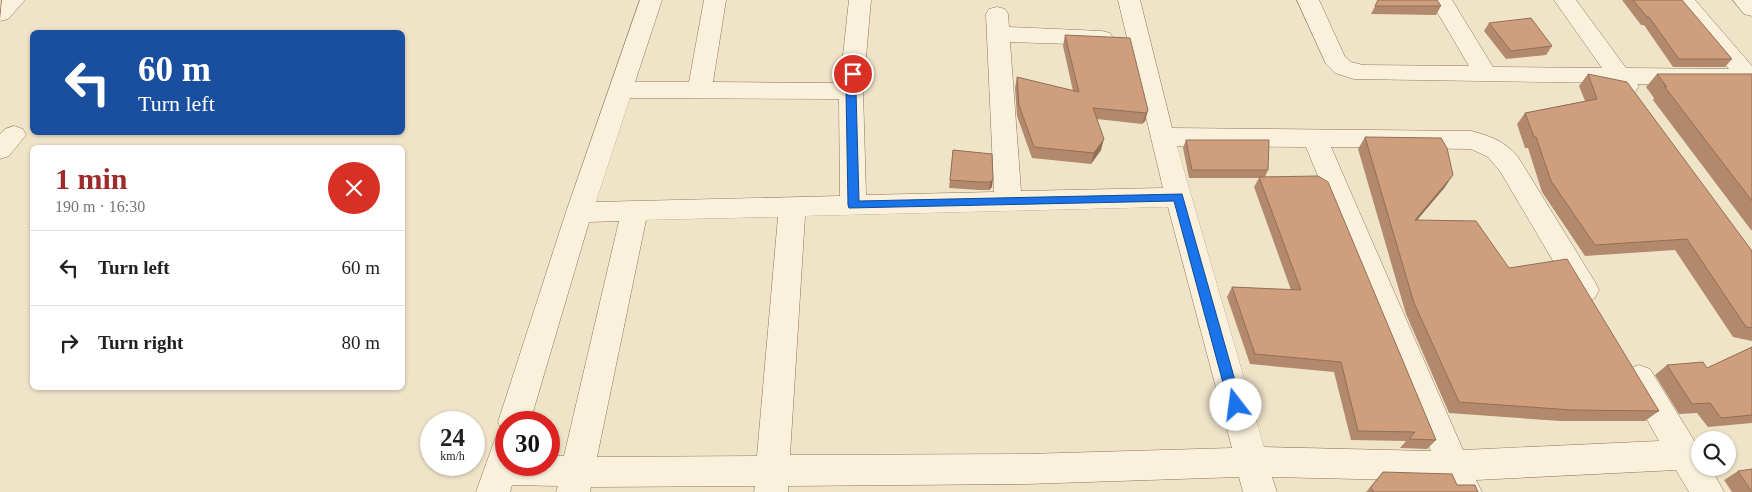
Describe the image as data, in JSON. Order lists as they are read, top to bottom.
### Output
{
  "page": {
    "turn": ["60 m", "Turn left"],
    "heading": ["1 min", "190 m · 16:30"],
    "list": [
      {
        "name": "Turn left",
        "value": "60 m"
      },
      {
        "name": "Turn right",
        "value": "80 m"
      }
    ],
    "speed": "24 km/h",
    "limit": "30"
  }
}
